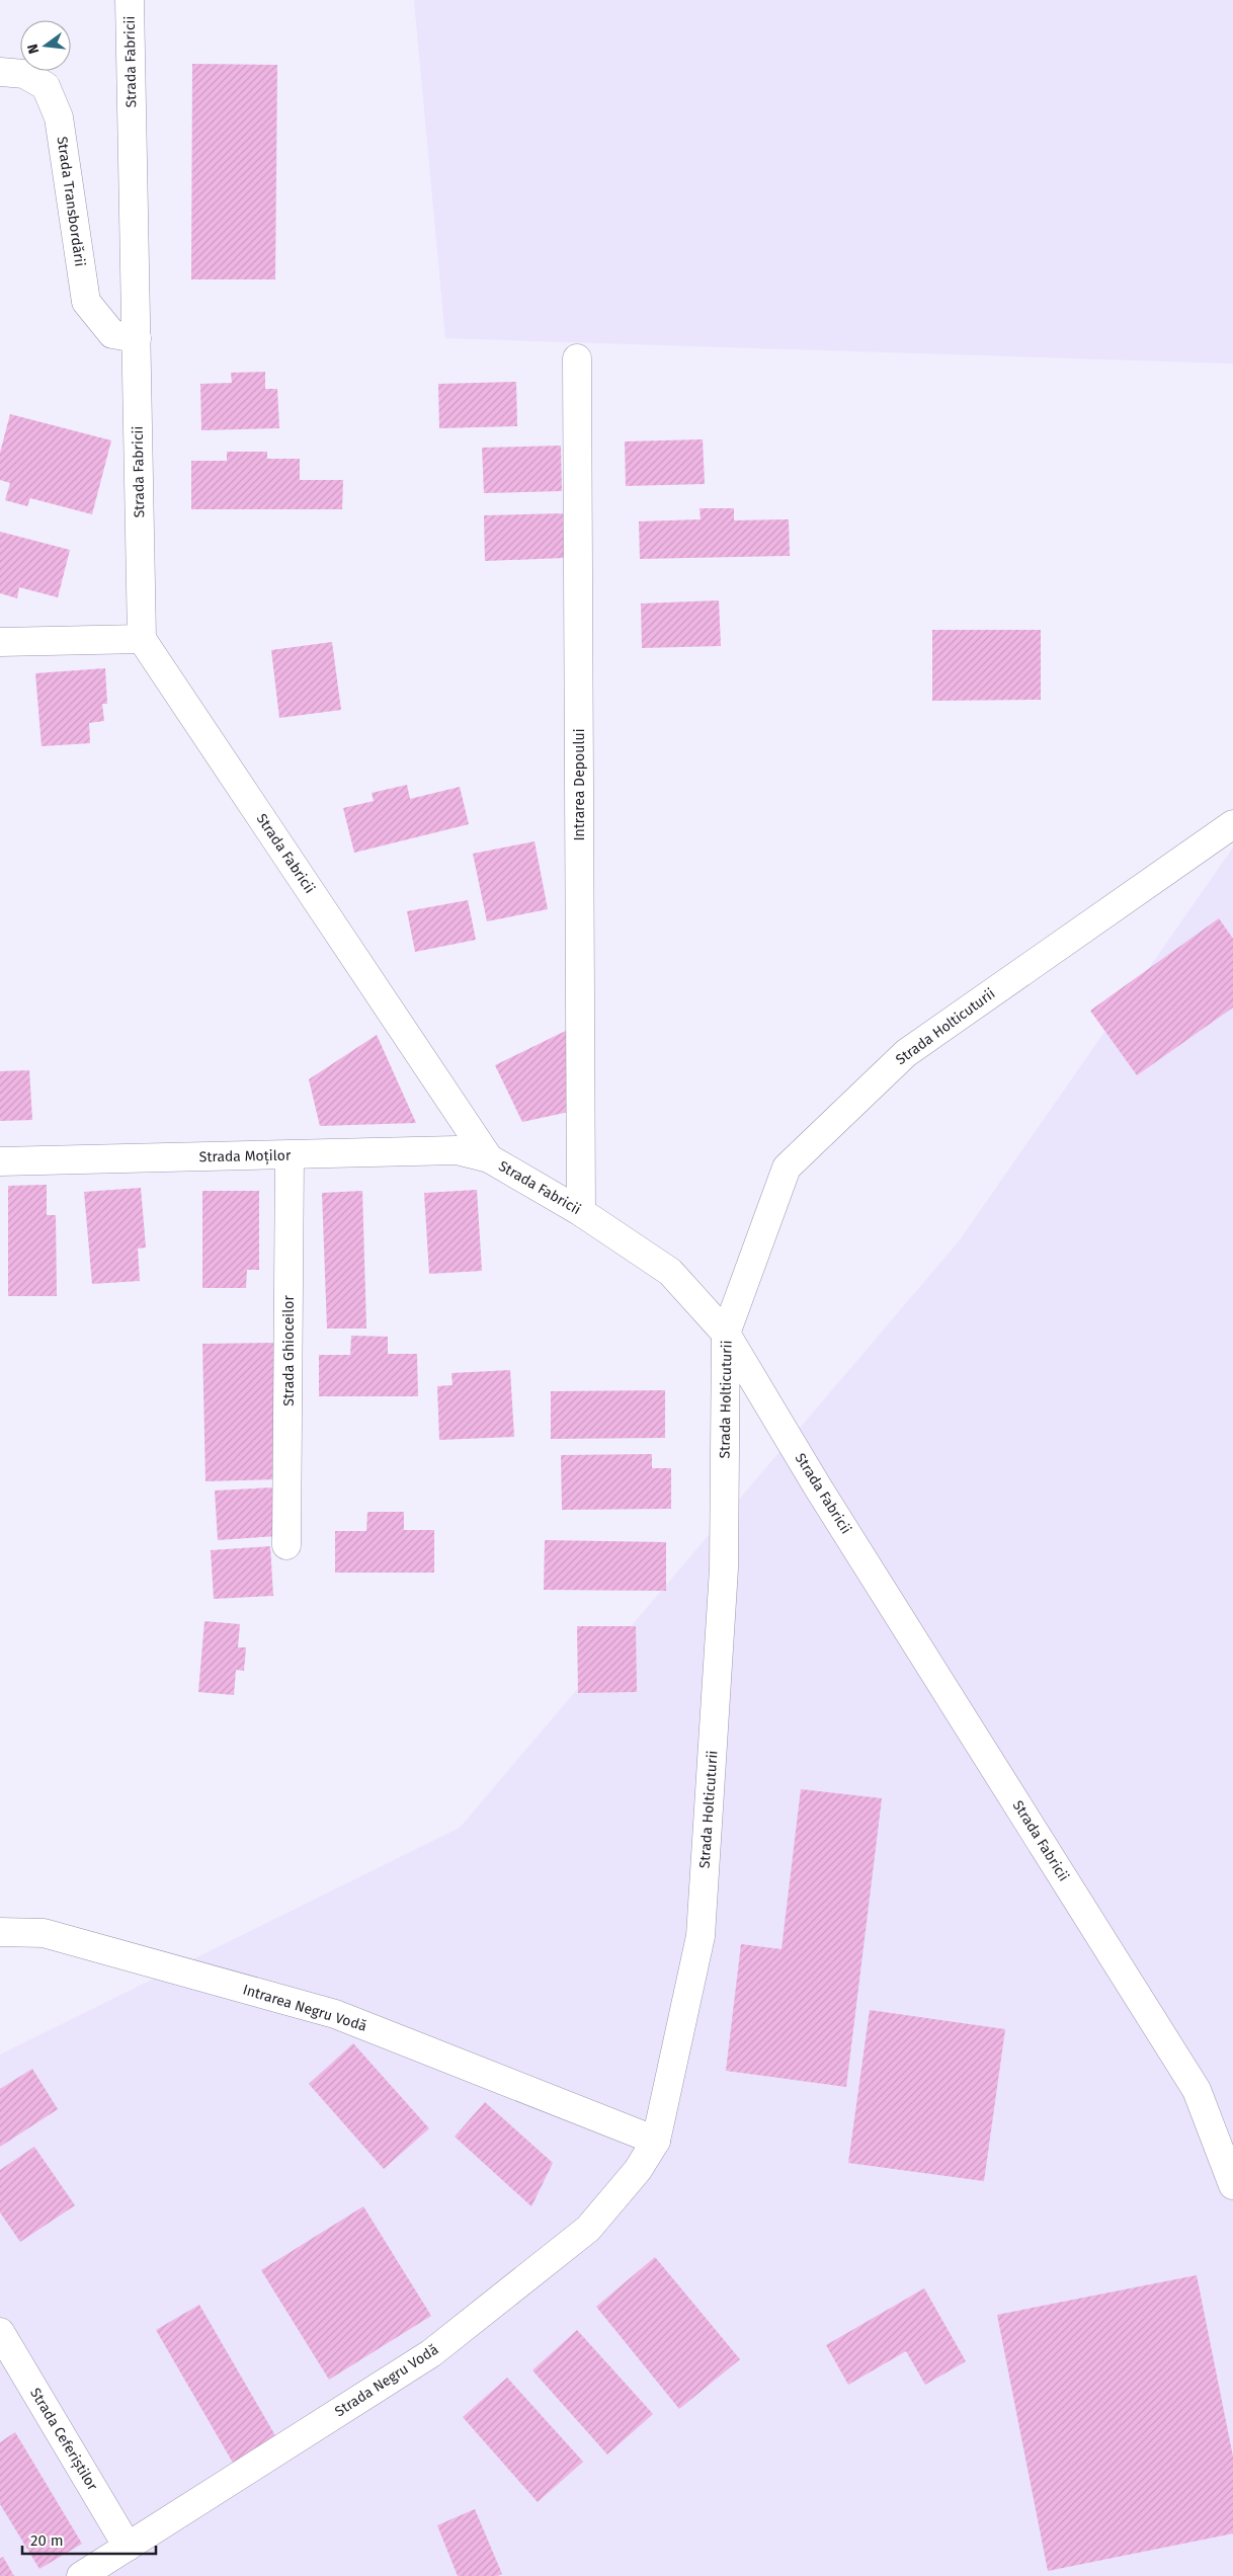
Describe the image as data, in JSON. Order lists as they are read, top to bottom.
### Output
{
  "streets": {
    "street": [
      "Strada Fabricii",
      "Strada Transbordării",
      "Intrarea Depoului",
      "Strada Holticuturii",
      "Strada Moților",
      "Strada Ghioceilor",
      "Intrarea Negru Vodă",
      "Strada Negru Vodă",
      "Strada Ceferiștilor"
    ]
  },
  "crossings": [
    ["Strada Fabricii", "Strada Transbordării"],
    ["Strada Fabricii", "Intrarea Depoului"],
    ["Strada Fabricii", "Strada Holticuturii"],
    ["Strada Fabricii", "Strada Moților"],
    ["Strada Holticuturii", "Intrarea Negru Vodă"],
    ["Strada Holticuturii", "Strada Negru Vodă"],
    ["Strada Moților", "Strada Ghioceilor"],
    ["Intrarea Negru Vodă", "Strada Negru Vodă"],
    ["Strada Negru Vodă", "Strada Ceferiștilor"]
  ],
  "scale_bar": "20 m",
  "north": "left"
}
